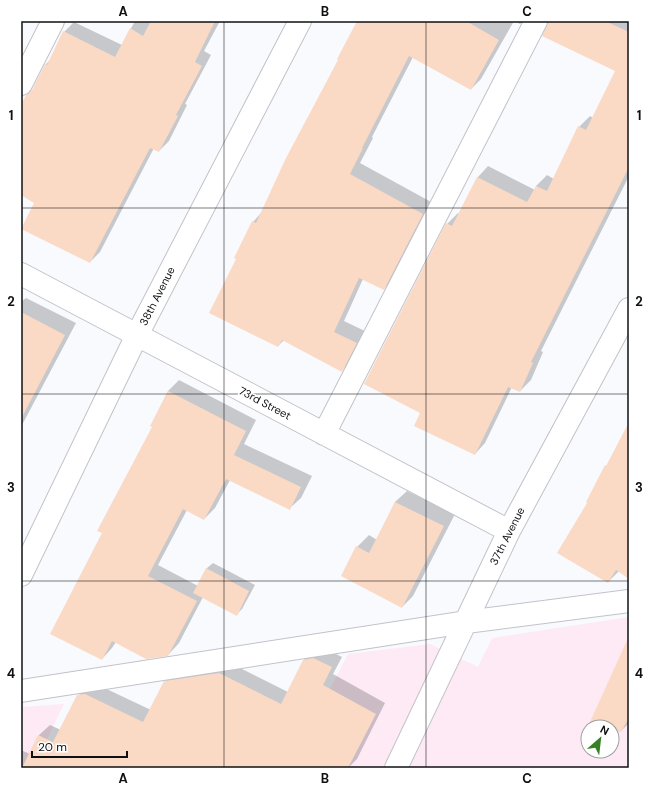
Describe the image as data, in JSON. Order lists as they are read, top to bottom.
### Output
{
  "streets": {
    "street": ["38th Avenue", "73rd Street", "37th Avenue"]
  },
  "crossings": [
    ["38th Avenue", "73rd Street"],
    ["73rd Street", "37th Avenue"]
  ],
  "scale_bar": "20 m",
  "north": "top right",
  "grid": {
    "columns": ["A", "B", "C"],
    "rows": [
      "1",
      "2",
      "3",
      "4"
    ]
  }
}
